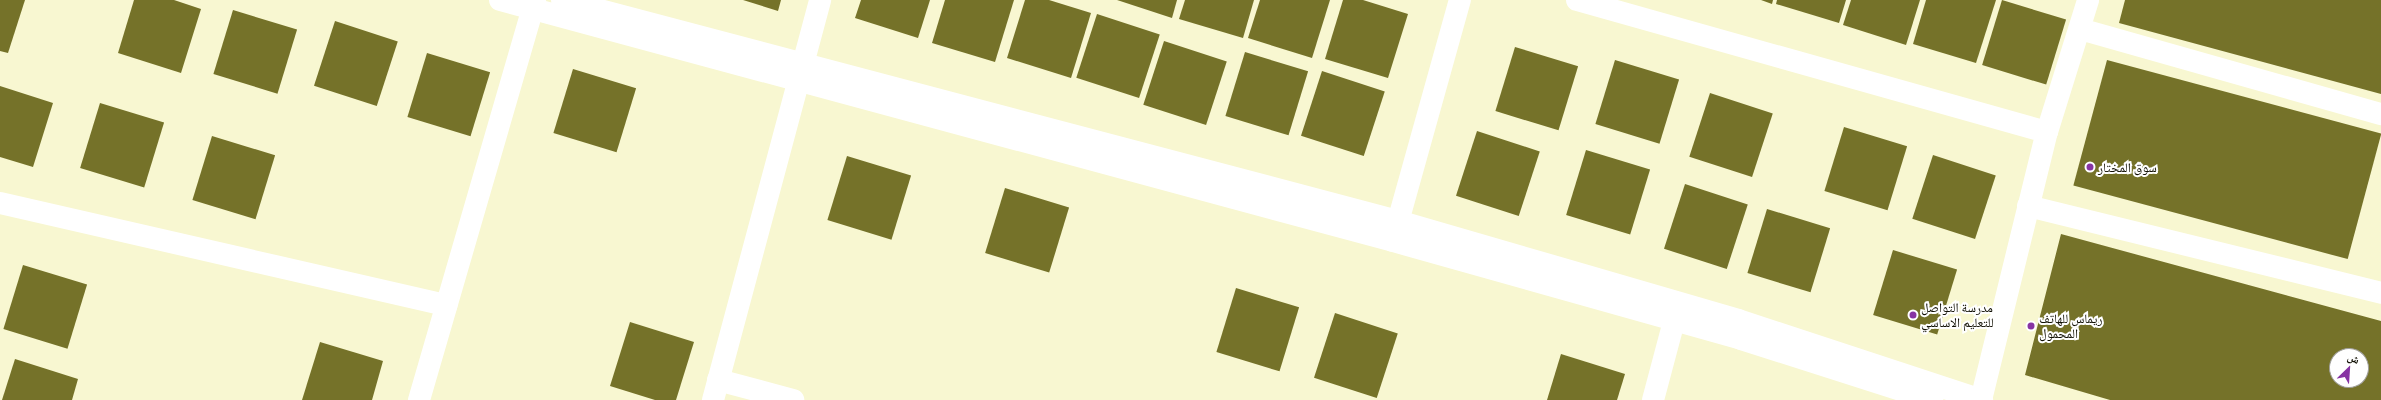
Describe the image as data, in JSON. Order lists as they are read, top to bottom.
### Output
{
  "places": ["سوق المختار", "مدرسة التواصل للتعليم الاساسي", "ريماس للهاتف المحمول"],
  "north": "top right"
}
